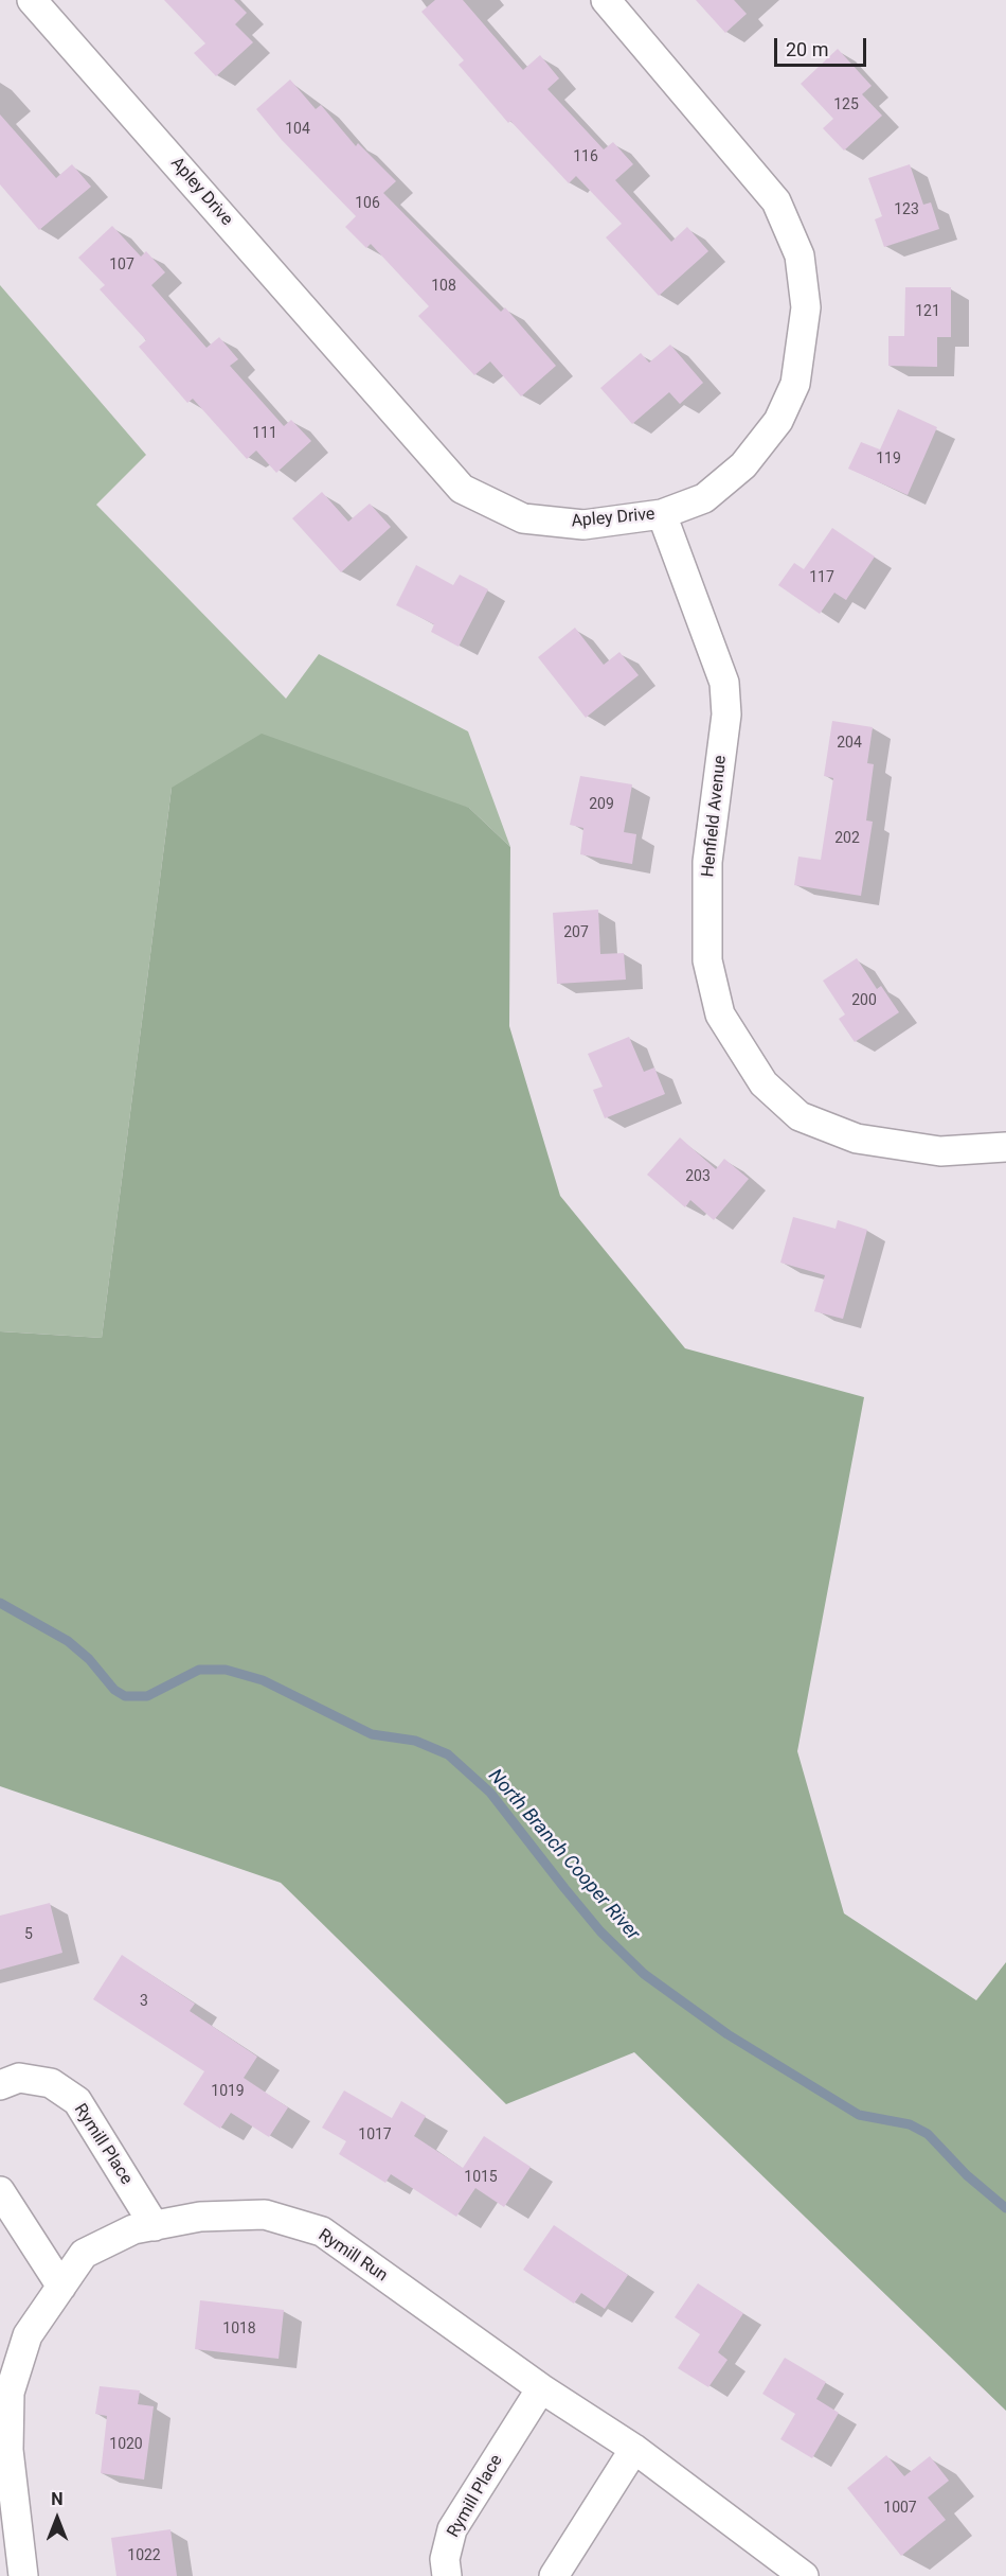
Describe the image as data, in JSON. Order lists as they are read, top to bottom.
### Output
{
  "streets": {
    "street": [
      "Apley Drive",
      "Henfield Avenue",
      "Rymill Place",
      "Rymill Run"
    ]
  },
  "crossings": [
    ["Apley Drive", "Henfield Avenue"],
    ["Rymill Place", "Rymill Run"]
  ],
  "water": ["North Branch Cooper River"],
  "house_numbers": [
    "125",
    "104",
    "116",
    "106",
    "123",
    "107",
    "108",
    "121",
    "111",
    "119",
    "117",
    "204",
    "209",
    "202",
    "207",
    "200",
    "203",
    "5",
    "3",
    "1019",
    "1017",
    "1015",
    "1018",
    "1020",
    "1007",
    "1022"
  ],
  "scale_bar": "20 m",
  "north": "top"
}
